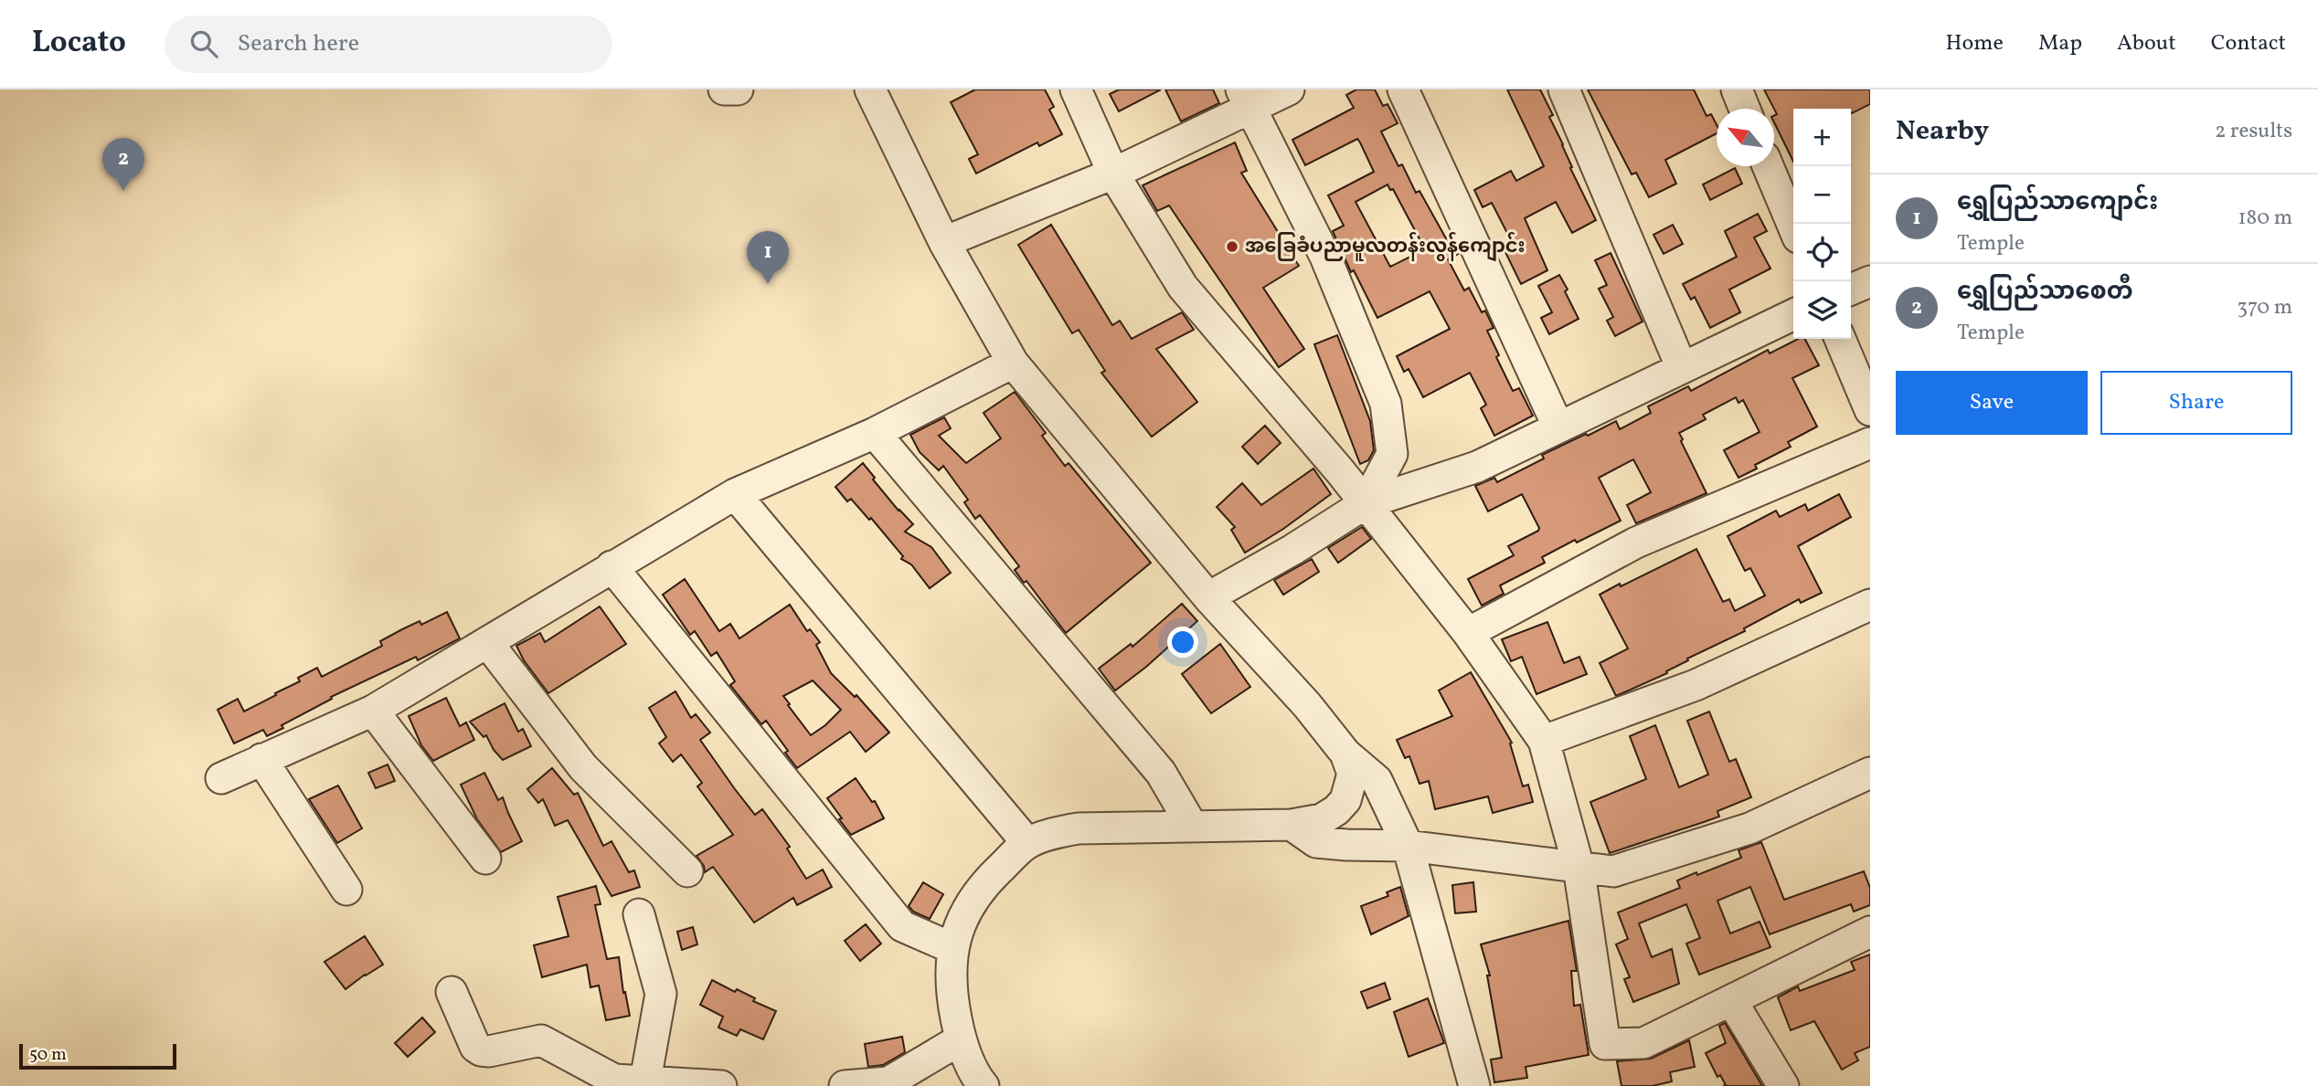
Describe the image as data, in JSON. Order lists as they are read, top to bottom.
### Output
{
  "places": ["အခြေခံပညာမူလတန်းလွန်ကျောင်း"],
  "scale_bar": "50 m",
  "north": "top left",
  "page": {
    "header": "Locato",
    "search": "Search here",
    "nav": [
      "Home",
      "Map",
      "About",
      "Contact"
    ],
    "heading": ["Nearby", "2 results"],
    "map_buttons": ["+", "−"],
    "pins": ["2", "1"],
    "list": [
      {
        "mark": "1",
        "name": "ရွှေပြည်သာကျောင်း",
        "note": "Temple",
        "value": "180 m"
      },
      {
        "mark": "2",
        "name": "ရွှေပြည်သာစေတီ",
        "note": "Temple",
        "value": "370 m"
      }
    ],
    "buttons": ["Save", "Share"],
    "scale": "50 m"
  }
}
